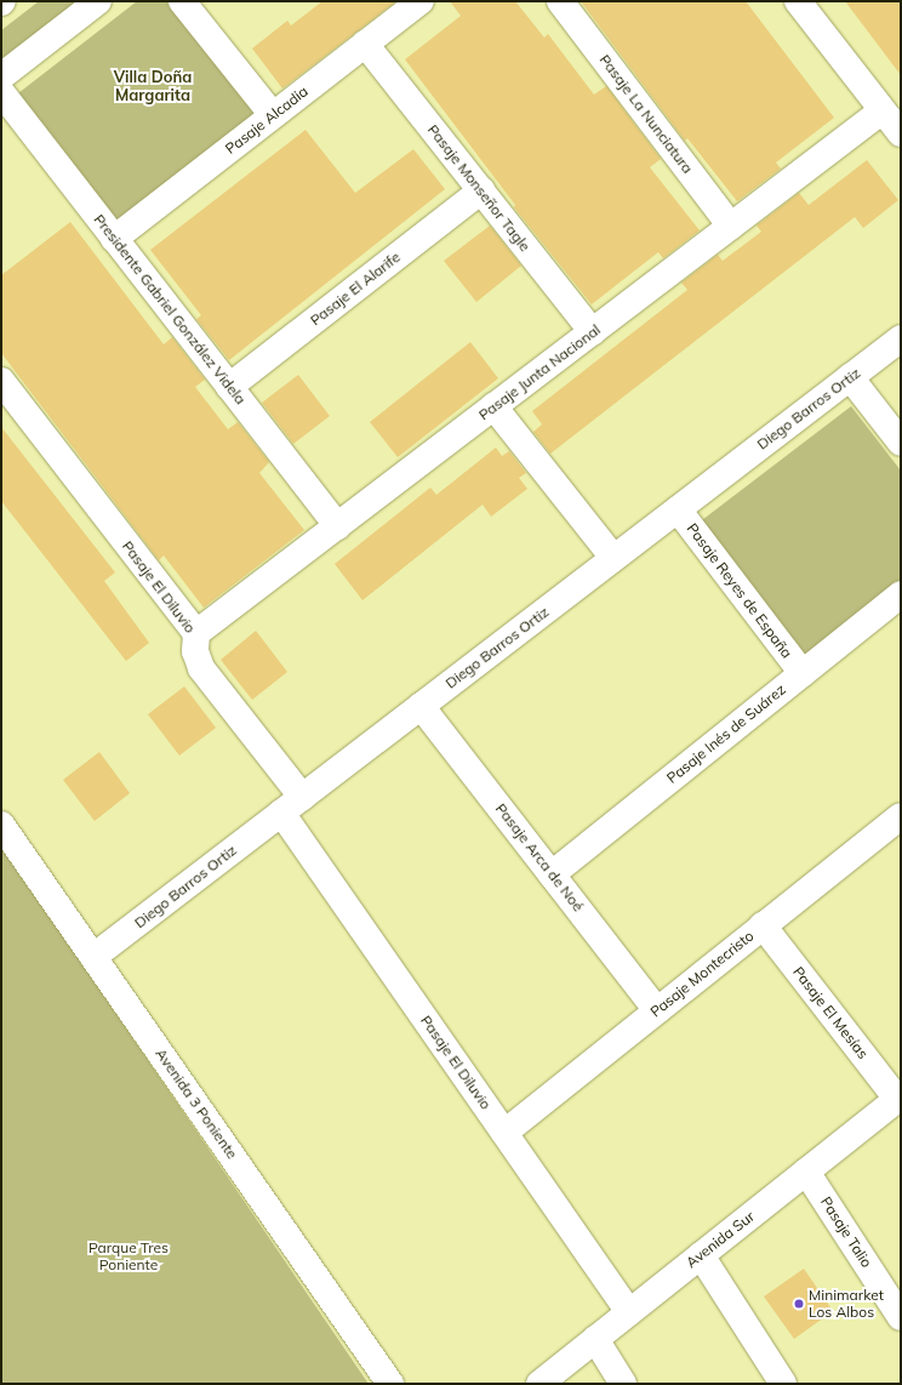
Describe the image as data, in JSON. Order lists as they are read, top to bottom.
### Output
{
  "streets": {
    "street": [
      "Pasaje La Nunciatura",
      "Pasaje Alcadia",
      "Pasaje Monseñor Tagle",
      "Pasaje El Alarife",
      "Presidente Gabriel González Videla",
      "Pasaje Junta Nacional",
      "Diego Barros Ortiz",
      "Pasaje El Diluvio",
      "Pasaje Reyes de España",
      "Pasaje Inés de Suárez",
      "Pasaje Arca de Noé",
      "Pasaje Montecristo",
      "Pasaje El Mesías",
      "Avenida 3 Poniente",
      "Pasaje Talio",
      "Avenida Sur"
    ]
  },
  "crossings": [
    ["Pasaje La Nunciatura", "Pasaje Junta Nacional"],
    ["Pasaje Alcadia", "Pasaje Monseñor Tagle"],
    ["Pasaje Alcadia", "Presidente Gabriel González Videla"],
    ["Pasaje Monseñor Tagle", "Pasaje El Alarife"],
    ["Pasaje Monseñor Tagle", "Pasaje Junta Nacional"],
    ["Pasaje El Alarife", "Presidente Gabriel González Videla"],
    ["Presidente Gabriel González Videla", "Pasaje Junta Nacional"],
    ["Pasaje Junta Nacional", "Pasaje El Diluvio"],
    ["Diego Barros Ortiz", "Pasaje El Diluvio"],
    ["Diego Barros Ortiz", "Pasaje Reyes de España"],
    ["Diego Barros Ortiz", "Pasaje Arca de Noé"],
    ["Diego Barros Ortiz", "Avenida 3 Poniente"],
    ["Pasaje El Diluvio", "Pasaje Montecristo"],
    ["Pasaje El Diluvio", "Avenida Sur"],
    ["Pasaje Reyes de España", "Pasaje Inés de Suárez"],
    ["Pasaje Inés de Suárez", "Pasaje Arca de Noé"],
    ["Pasaje Arca de Noé", "Pasaje Montecristo"],
    ["Pasaje Montecristo", "Pasaje El Mesías"],
    ["Pasaje El Mesías", "Avenida Sur"],
    ["Pasaje Talio", "Avenida Sur"]
  ],
  "districts": ["Villa Doña Margarita"],
  "parks": ["Parque Tres Poniente"],
  "places": ["Minimarket Los Albos"]
}
